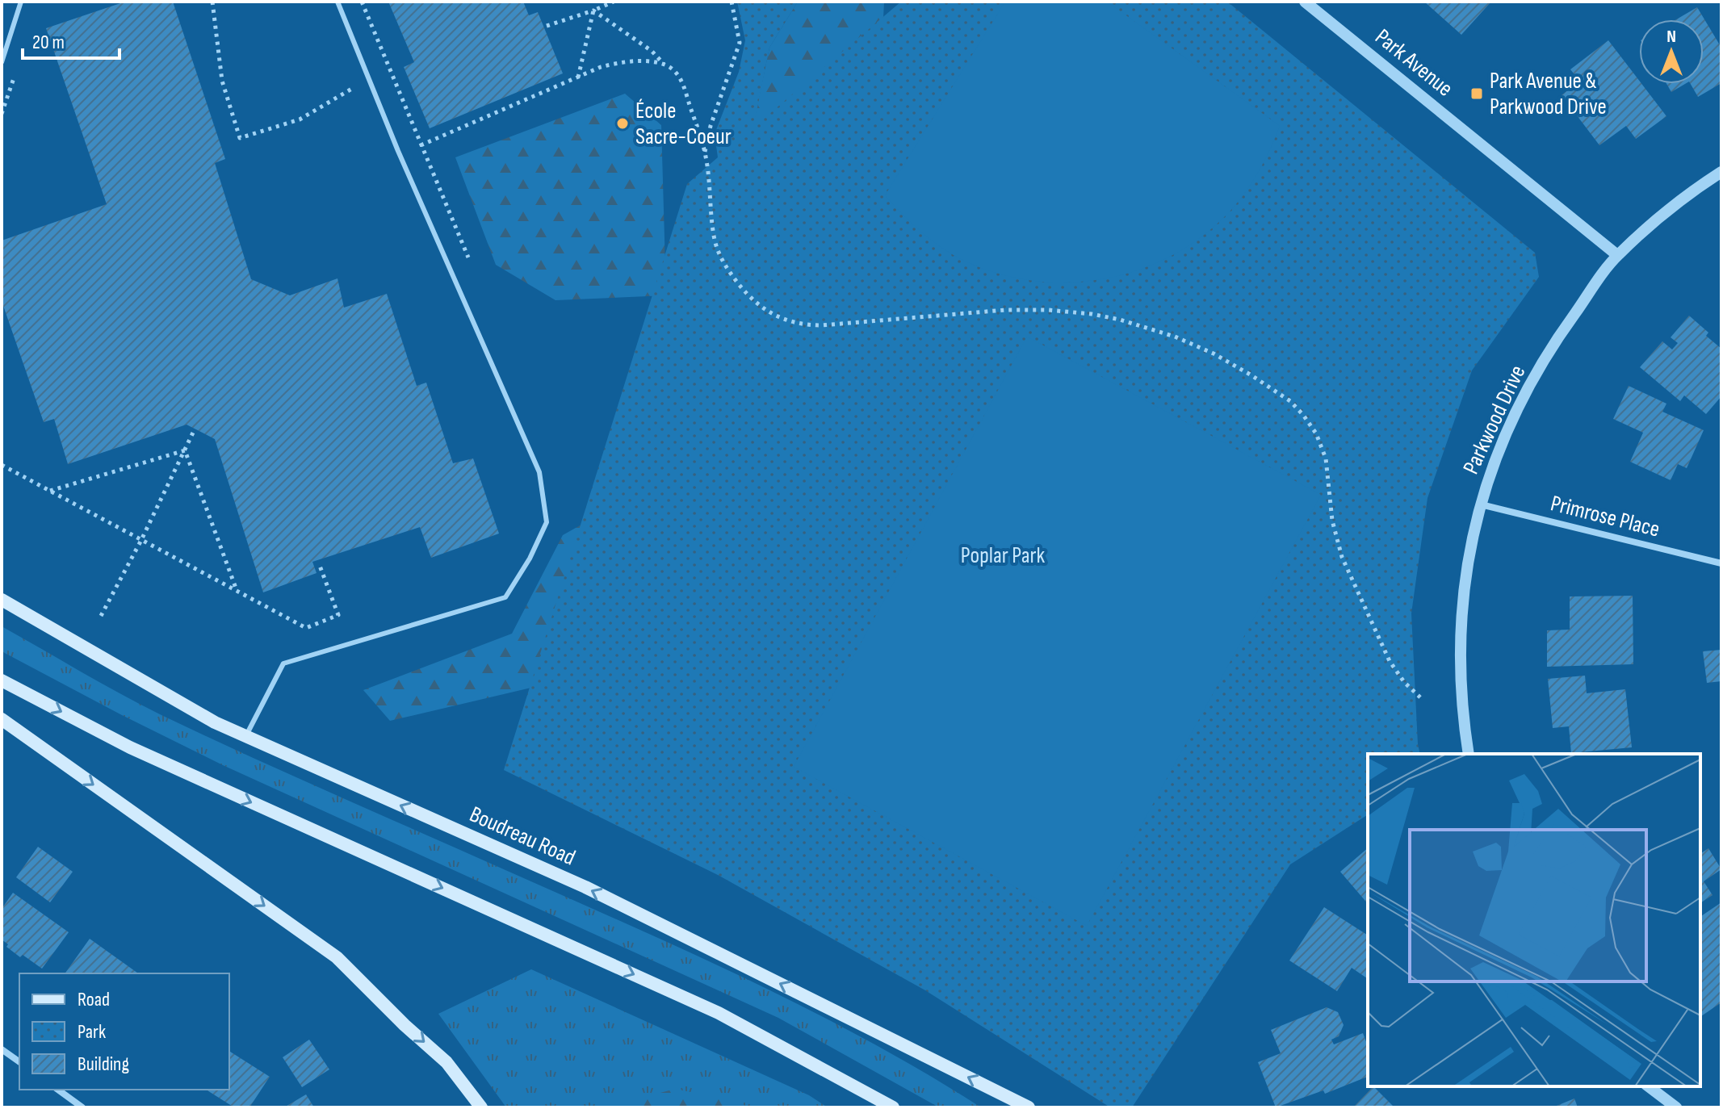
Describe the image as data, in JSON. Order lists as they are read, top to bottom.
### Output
{
  "streets": {
    "main road": ["Boudreau Road"],
    "street": ["Park Avenue", "Parkwood Drive", "Primrose Place"]
  },
  "crossings": [
    ["Park Avenue", "Parkwood Drive"],
    ["Parkwood Drive", "Primrose Place"]
  ],
  "parks": ["Poplar Park"],
  "places": {
    "transit": ["Park Avenue & Parkwood Drive"],
    "other": ["École Sacre-Coeur"]
  },
  "legend": ["Road", "Park", "Building"],
  "scale_bar": "20 m",
  "north": "top"
}
